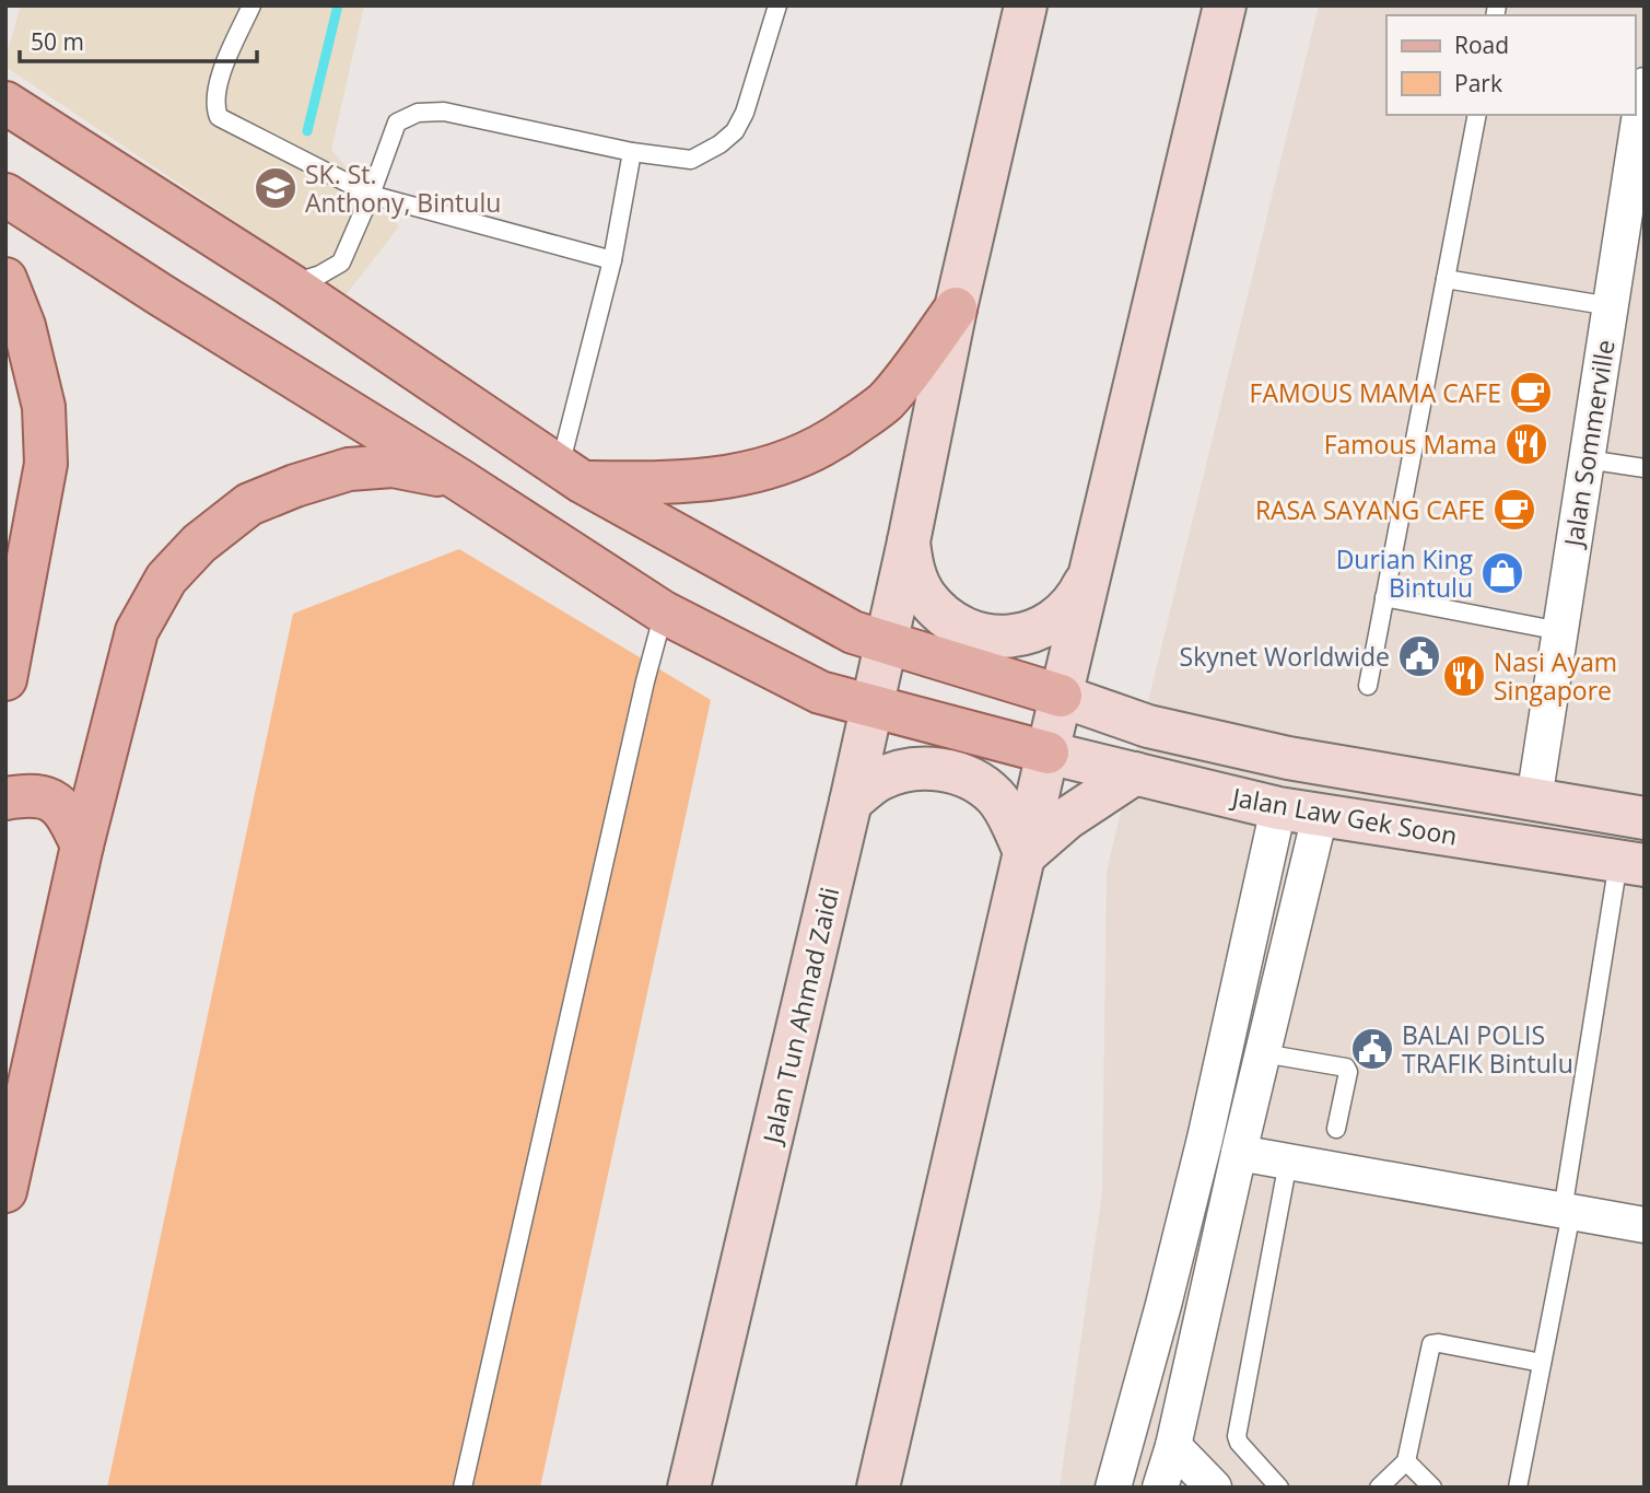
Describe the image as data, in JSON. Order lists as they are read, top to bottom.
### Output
{
  "streets": {
    "main road": ["Jalan Law Gek Soon", "Jalan Tun Ahmad Zaidi"],
    "street": ["Jalan Sommerville"]
  },
  "crossings": [
    ["Jalan Sommerville", "Jalan Law Gek Soon"]
  ],
  "places": {
    "school or university": ["SK. St. Anthony, Bintulu"],
    "cafe": ["FAMOUS MAMA CAFE", "RASA SAYANG CAFE"],
    "restaurant": ["Famous Mama", "Nasi Ayam Singapore"],
    "shop": ["Durian King Bintulu"],
    "public building": ["Skynet Worldwide", "BALAI POLIS TRAFIK Bintulu"]
  },
  "legend": ["Road", "Park"],
  "scale_bar": "50 m"
}
